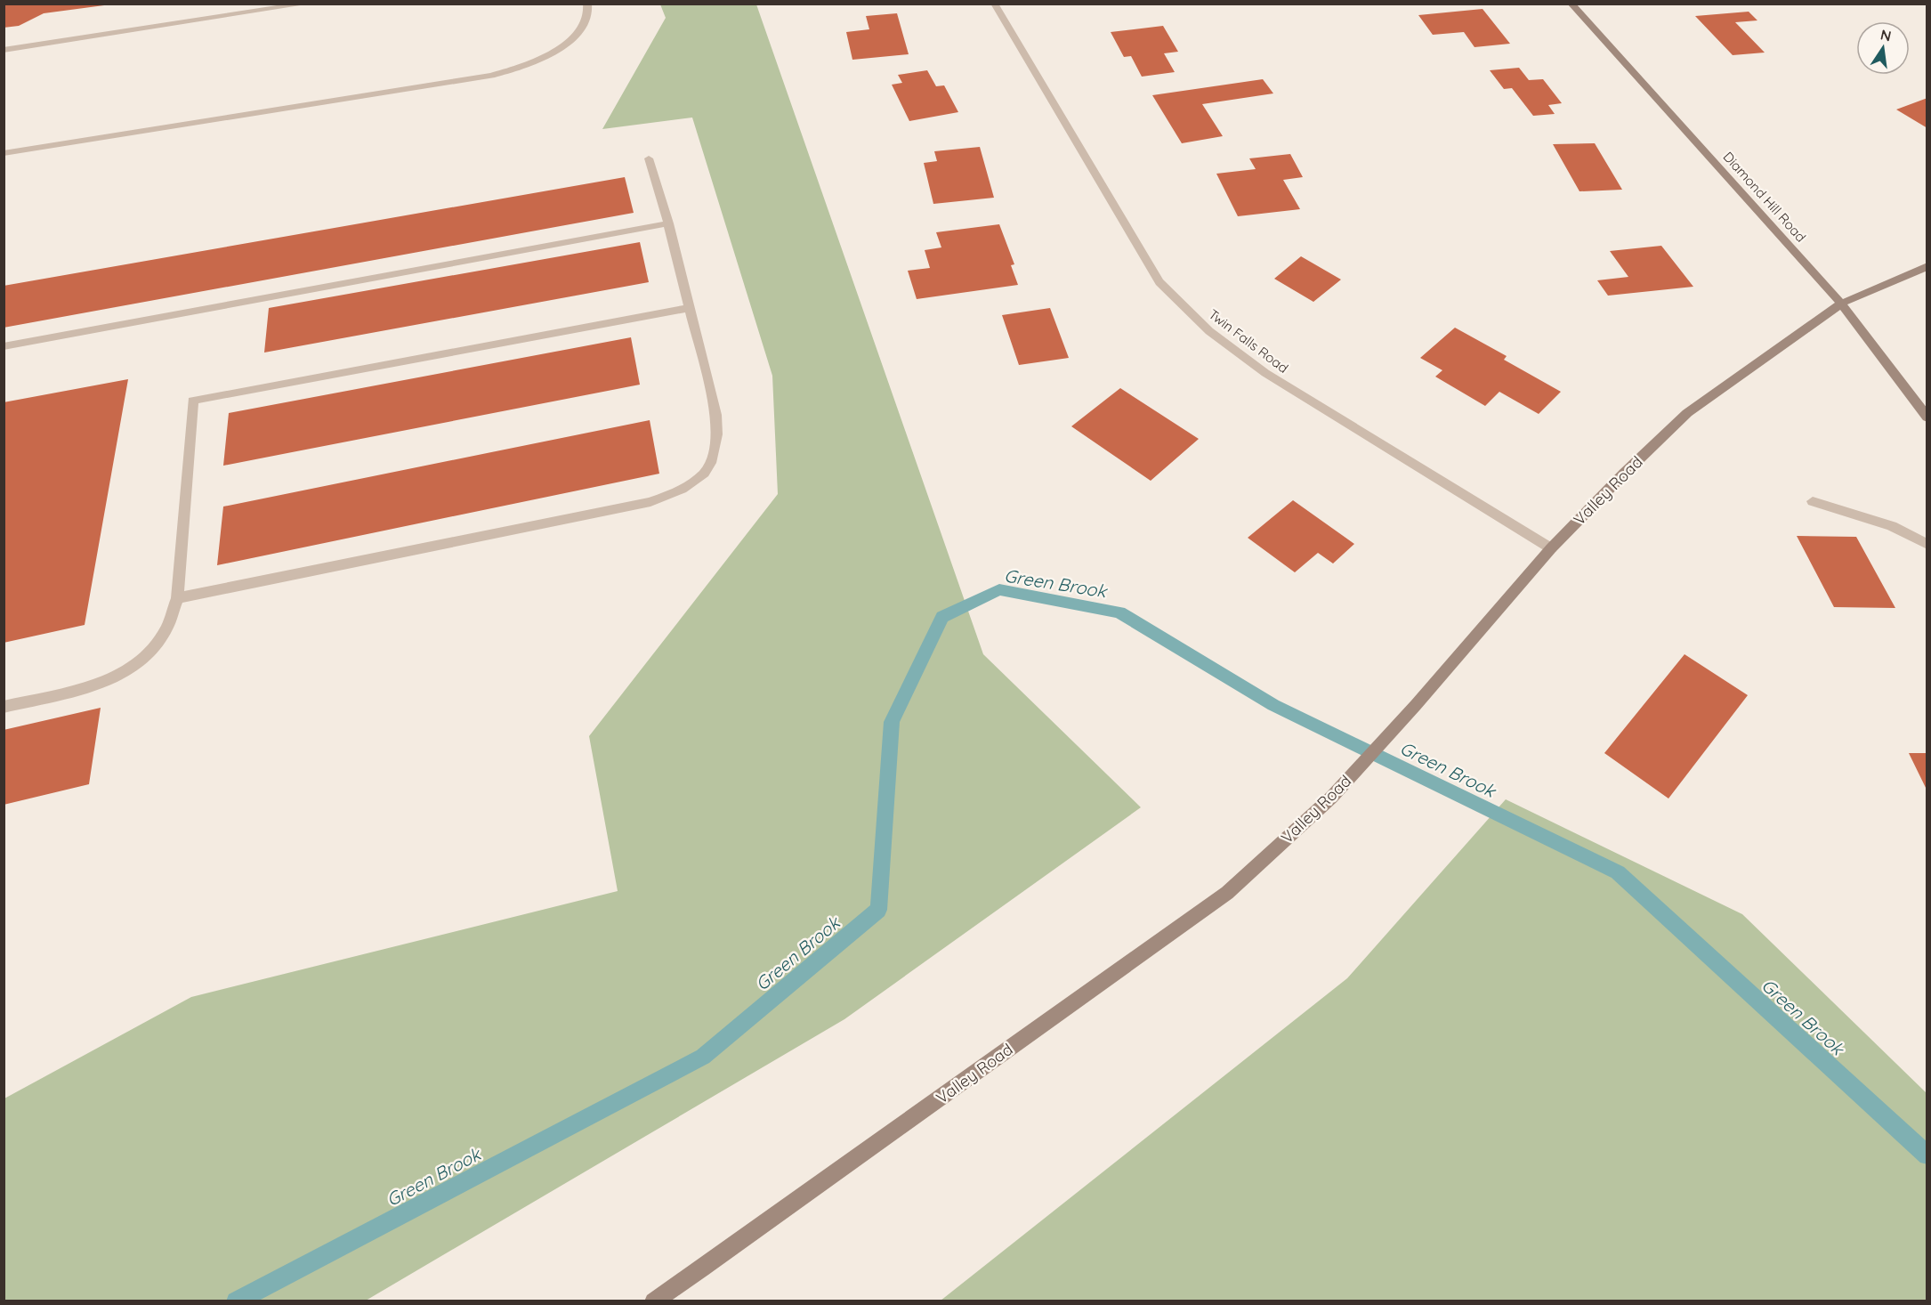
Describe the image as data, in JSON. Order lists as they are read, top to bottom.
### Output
{
  "streets": {
    "main road": ["Diamond Hill Road", "Valley Road"],
    "street": ["Twin Falls Road"]
  },
  "crossings": [
    ["Diamond Hill Road", "Valley Road"],
    ["Twin Falls Road", "Valley Road"]
  ],
  "water": ["Green Brook"],
  "north": "top"
}
